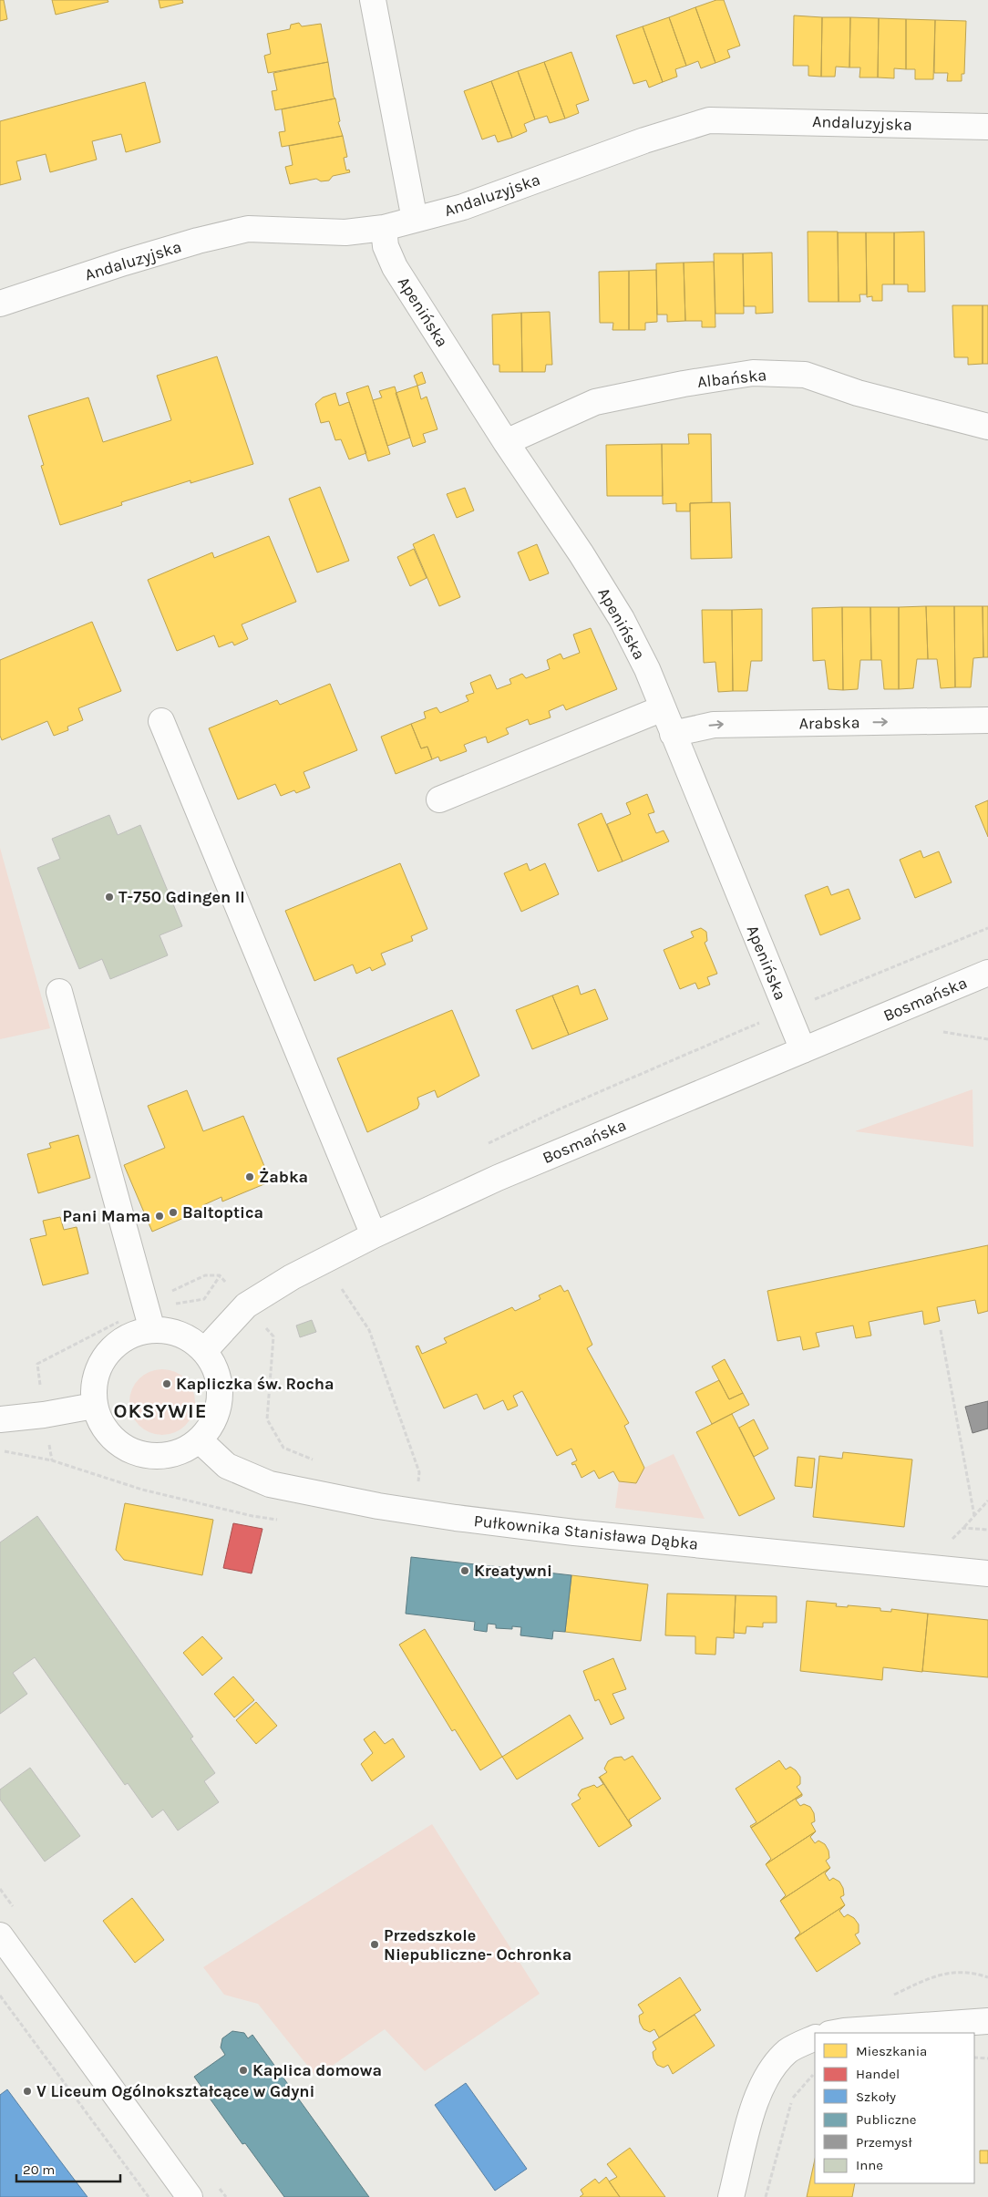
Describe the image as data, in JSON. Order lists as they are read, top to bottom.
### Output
{
  "streets": {
    "street": [
      "Andaluzyjska",
      "Apenińska",
      "Albańska",
      "Arabska",
      "Bosmańska",
      "Pułkownika Stanisława Dąbka"
    ]
  },
  "crossings": [
    ["Andaluzyjska", "Apenińska"],
    ["Apenińska", "Albańska"],
    ["Apenińska", "Arabska"],
    ["Apenińska", "Bosmańska"],
    ["Bosmańska", "Pułkownika Stanisława Dąbka"]
  ],
  "one_way": ["Arabska"],
  "districts": ["OKSYWIE"],
  "places": [
    "T-750 Gdingen II",
    "Żabka",
    "Baltoptica",
    "Pani Mama",
    "Kapliczka św. Rocha",
    "Kreatywni",
    "Przedszkole Niepubliczne- Ochronka",
    "Kaplica domowa",
    "V Liceum Ogólnokształcące w Gdyni"
  ],
  "legend": [
    "Mieszkania",
    "Handel",
    "Szkoły",
    "Publiczne",
    "Przemysł",
    "Inne"
  ],
  "scale_bar": "20 m"
}
